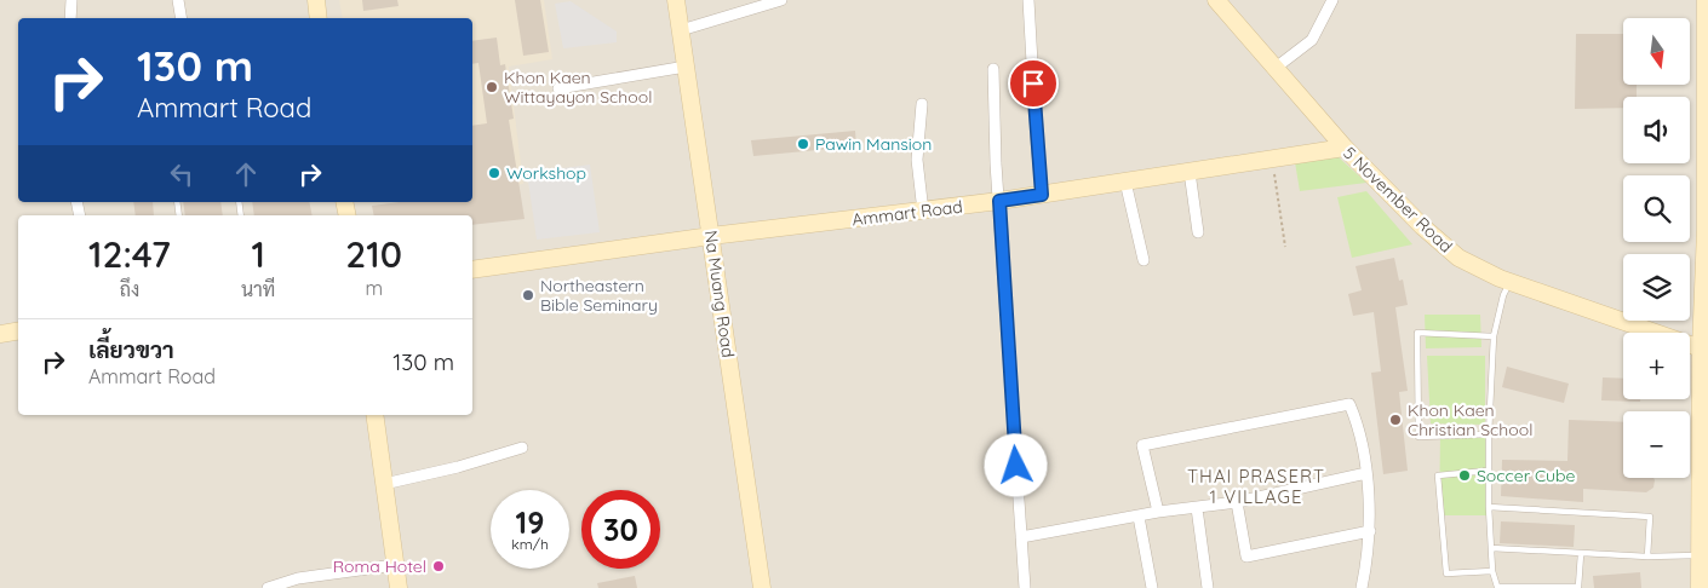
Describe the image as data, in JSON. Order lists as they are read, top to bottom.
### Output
{
  "streets": {
    "street": ["5 November Road", "Ammart Road", "Na Muang Road"]
  },
  "crossings": [
    ["5 November Road", "Ammart Road"],
    ["Ammart Road", "Na Muang Road"]
  ],
  "districts": ["THAI PRASERT 1 VILLAGE"],
  "places": [
    "Khon Kaen Wittayayon School",
    "Pawin Mansion",
    "Workshop",
    "Northeastern Bible Seminary",
    "Khon Kaen Christian School",
    "Soccer Cube",
    "Roma Hotel"
  ],
  "north": "bottom",
  "page": {
    "map_buttons": ["+", "−"],
    "turn": ["130 m", "Ammart Road"],
    "eta": [
      "12:47",
      "ถึง",
      "1",
      "นาที",
      "210",
      "m"
    ],
    "list": [
      {
        "name": "เลี้ยวขวา",
        "note": "Ammart Road",
        "value": "130 m"
      }
    ],
    "speed": "19 km/h",
    "limit": "30"
  }
}
